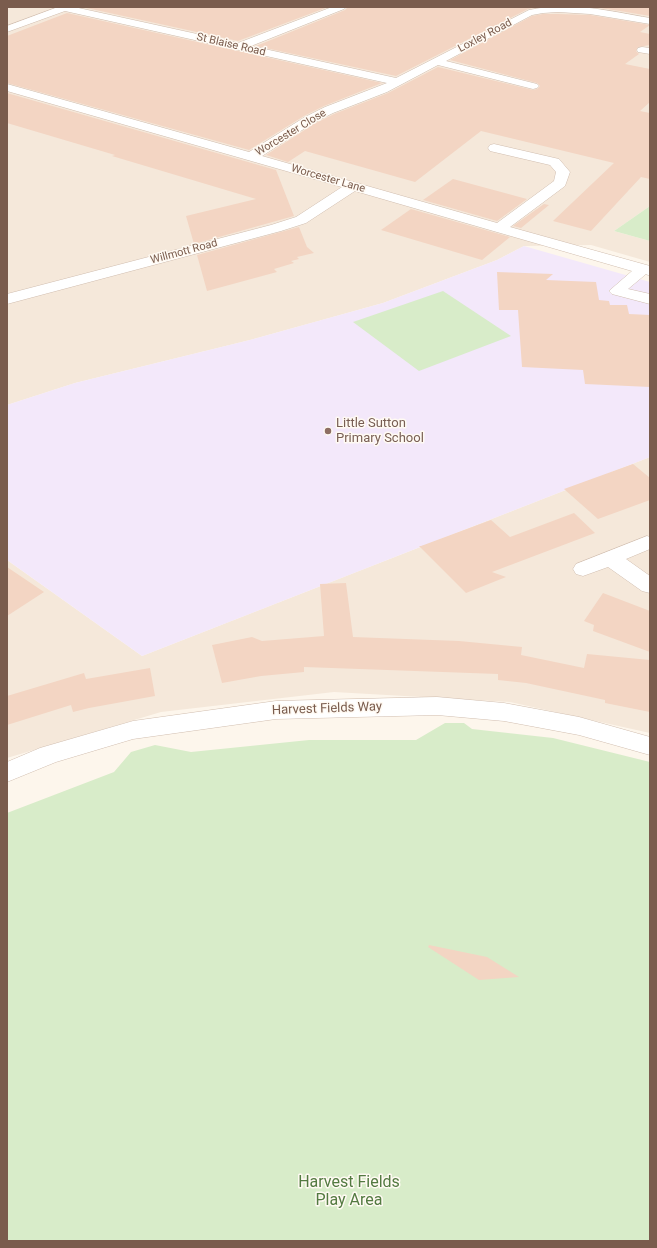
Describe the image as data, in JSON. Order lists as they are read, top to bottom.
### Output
{
  "streets": {
    "street": [
      "Loxley Road",
      "St Blaise Road",
      "Worcester Close",
      "Worcester Lane",
      "Willmott Road",
      "Harvest Fields Way"
    ]
  },
  "crossings": [
    ["Loxley Road", "St Blaise Road"],
    ["Loxley Road", "Worcester Close"],
    ["St Blaise Road", "Worcester Close"],
    ["Worcester Close", "Worcester Lane"],
    ["Worcester Lane", "Willmott Road"]
  ],
  "parks": ["Harvest Fields Play Area"],
  "places": ["Little Sutton Primary School"]
}
